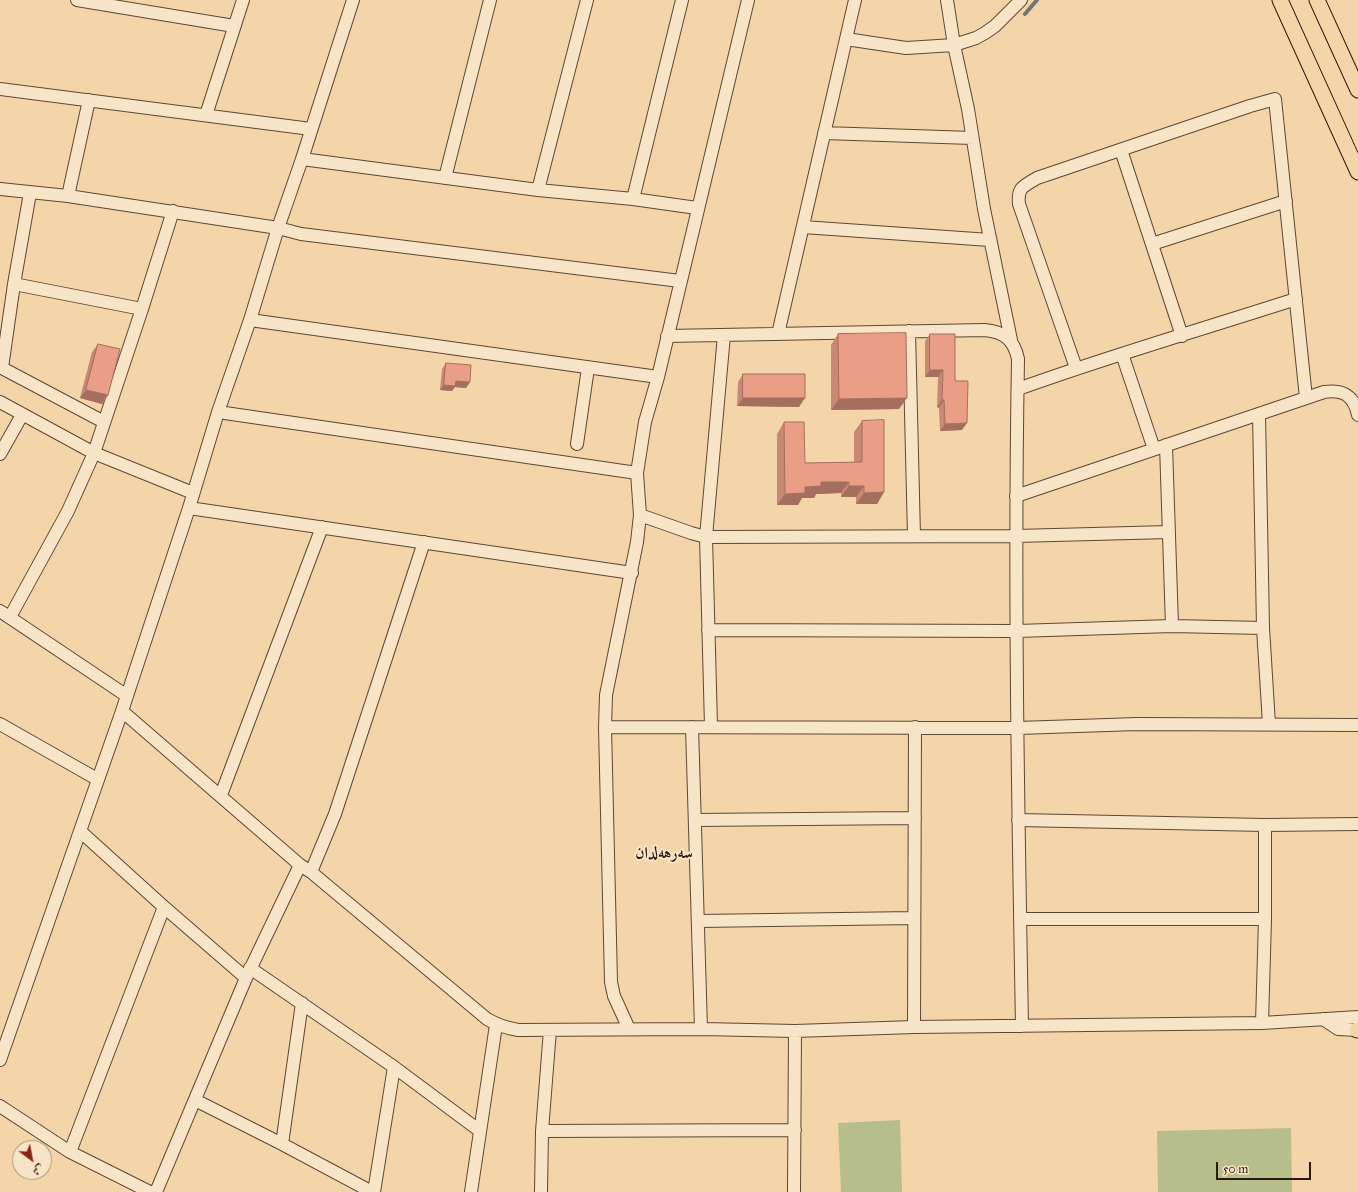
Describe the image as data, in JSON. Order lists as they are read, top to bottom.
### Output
{
  "districts": ["سەرهەلدان"],
  "scale_bar": "50 m",
  "north": "bottom right"
}
